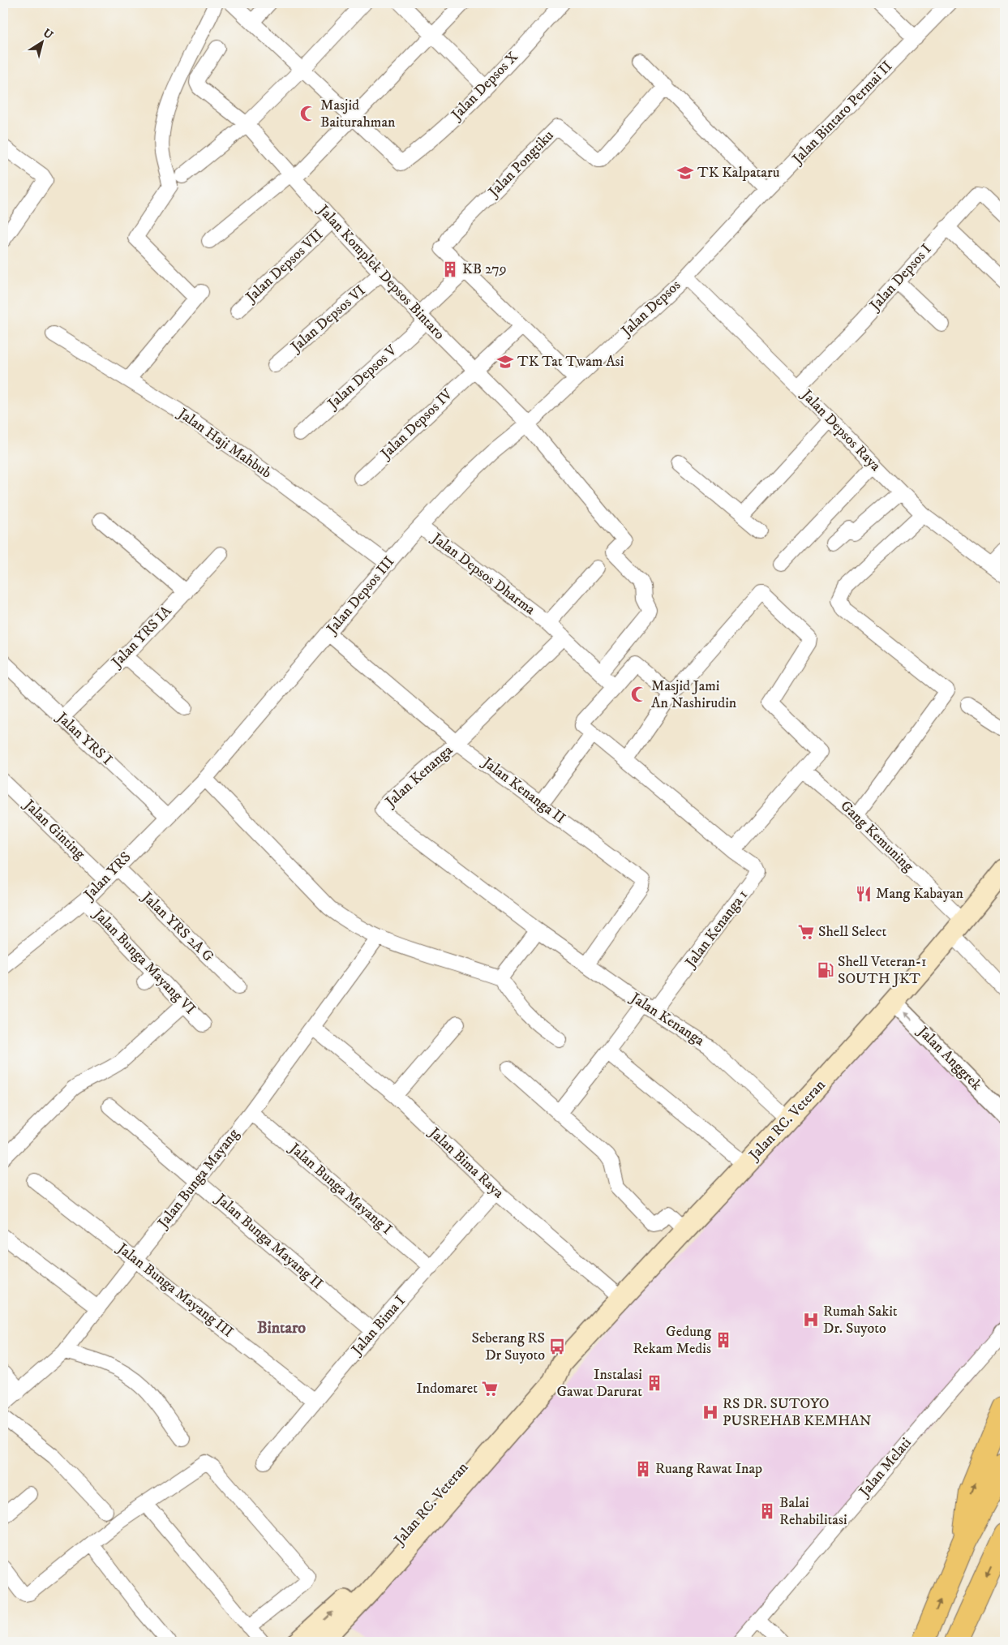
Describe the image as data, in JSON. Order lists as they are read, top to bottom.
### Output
{
  "streets": {
    "main road": ["Jalan RC. Veteran"],
    "street": [
      "Jalan Depsos X",
      "Jalan Bintaro Permai II",
      "Jalan Pongtiku",
      "Jalan Depsos VII",
      "Jalan Komplek Depsos Bintaro",
      "Jalan Depsos I",
      "Jalan Depsos",
      "Jalan Depsos VI",
      "Jalan Depsos V",
      "Jalan Depsos IV",
      "Jalan Depsos Raya",
      "Jalan Haji Mahbub",
      "Jalan Depsos Dharma",
      "Jalan Depsos III",
      "Jalan YRS IA",
      "Jalan YRS I",
      "Jalan Kenanga",
      "Jalan Kenanga II",
      "Jalan Ginting",
      "Gang Kemuning",
      "Jalan YRS",
      "Jalan YRS 2A G",
      "Jalan Kenanga 1",
      "Jalan Bunga Mayang VI",
      "Jalan Anggrek",
      "Jalan Bima Raya",
      "Jalan Bunga Mayang",
      "Jalan Bunga Mayang I",
      "Jalan Bunga Mayang II",
      "Jalan Bunga Mayang III",
      "Jalan Bima I",
      "Jalan Melati"
    ]
  },
  "crossings": [
    ["Jalan Bintaro Permai II", "Jalan Depsos"],
    ["Jalan Bintaro Permai II", "Jalan Depsos Raya"],
    ["Jalan Pongtiku", "Jalan Depsos V"],
    ["Jalan Depsos VII", "Jalan Komplek Depsos Bintaro"],
    ["Jalan Komplek Depsos Bintaro", "Jalan Depsos"],
    ["Jalan Komplek Depsos Bintaro", "Jalan Depsos VI"],
    ["Jalan Komplek Depsos Bintaro", "Jalan Depsos V"],
    ["Jalan Komplek Depsos Bintaro", "Jalan Depsos IV"],
    ["Jalan Komplek Depsos Bintaro", "Jalan Depsos III"],
    ["Jalan Depsos I", "Jalan Depsos Raya"],
    ["Jalan Depsos", "Jalan Depsos Raya"],
    ["Jalan Depsos", "Jalan Depsos III"],
    ["Jalan Haji Mahbub", "Jalan Depsos III"],
    ["Jalan Depsos Dharma", "Jalan Depsos III"],
    ["Jalan Depsos III", "Jalan Kenanga II"],
    ["Jalan Depsos III", "Jalan YRS"],
    ["Jalan YRS IA", "Jalan YRS I"],
    ["Jalan YRS I", "Jalan YRS"],
    ["Jalan Kenanga", "Jalan Kenanga II"],
    ["Jalan Kenanga", "Jalan Kenanga 1"],
    ["Jalan Kenanga", "Jalan RC. Veteran"],
    ["Jalan Ginting", "Jalan YRS"],
    ["Gang Kemuning", "Jalan RC. Veteran"],
    ["Jalan YRS", "Jalan YRS 2A G"],
    ["Jalan YRS", "Jalan Bunga Mayang VI"],
    ["Jalan Anggrek", "Jalan RC. Veteran"],
    ["Jalan RC. Veteran", "Jalan Bima Raya"],
    ["Jalan Bima Raya", "Jalan Bunga Mayang"],
    ["Jalan Bima Raya", "Jalan Bima I"],
    ["Jalan Bunga Mayang", "Jalan Bunga Mayang I"],
    ["Jalan Bunga Mayang", "Jalan Bunga Mayang II"],
    ["Jalan Bunga Mayang", "Jalan Bunga Mayang III"],
    ["Jalan Bunga Mayang I", "Jalan Bima I"],
    ["Jalan Bunga Mayang II", "Jalan Bima I"],
    ["Jalan Bunga Mayang III", "Jalan Bima I"]
  ],
  "one_way": ["Jalan Anggrek"],
  "districts": ["Bintaro"],
  "places": {
    "mosque": ["Masjid Baiturahman", "Masjid Jami An Nashirudin"],
    "school or university": ["TK Kalpataru", "TK Tat Twam Asi"],
    "building": [
      "KB 279",
      "Gedung Rekam Medis",
      "Instalasi Gawat Darurat",
      "Ruang Rawat Inap",
      "Balai Rehabilitasi"
    ],
    "restaurant": ["Mang Kabayan"],
    "supermarket": ["Shell Select", "Indomaret"],
    "fuel station": ["Shell Veteran-1 SOUTH JKT"],
    "hospital": ["Rumah Sakit Dr. Suyoto", "RS DR. SUTOYO PUSREHAB KEMHAN"],
    "bus stop": ["Seberang RS Dr Suyoto"]
  },
  "north": "top right"
}
